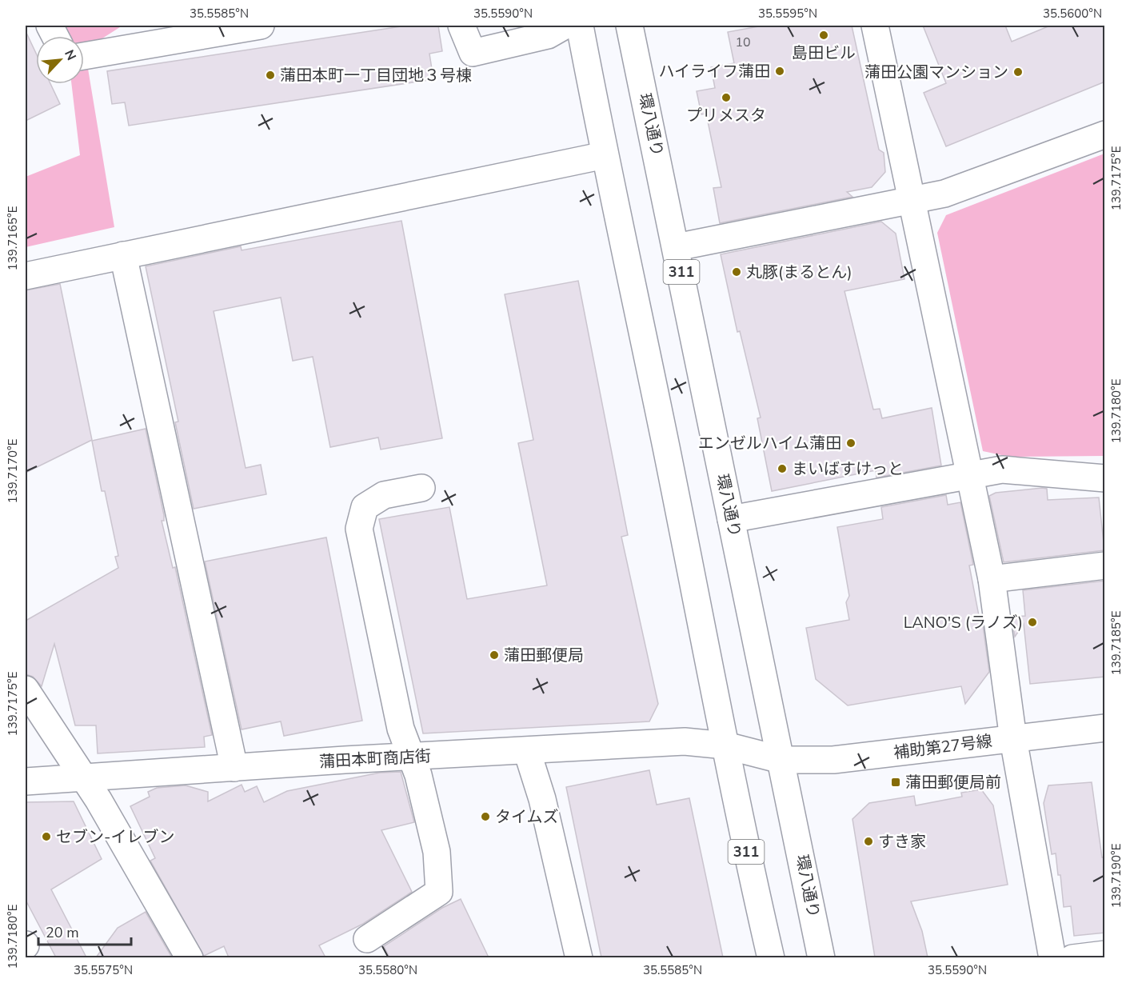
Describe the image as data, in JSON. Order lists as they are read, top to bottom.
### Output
{
  "streets": {
    "street": [
      "環八通り",
      "311",
      "補助第27号線",
      "蒲田本町商店街"
    ]
  },
  "crossings": [
    ["環八通り", "補助第27号線"],
    ["311", "補助第27号線"],
    ["311", "蒲田本町商店街"],
    ["補助第27号線", "蒲田本町商店街"]
  ],
  "places": {
    "other": [
      "島田ビル",
      "ハイライフ蒲田",
      "蒲田公園マンション",
      "蒲田本町一丁目団地３号棟",
      "プリメスタ",
      "丸豚(まるとん)",
      "エンゼルハイム蒲田",
      "まいばすけっと",
      "LANO'S (ラノズ)",
      "蒲田郵便局",
      "タイムズ",
      "セブン-イレブン",
      "すき家"
    ],
    "transit": ["蒲田郵便局前"]
  },
  "house_numbers": ["10"],
  "scale_bar": "20 m",
  "north": "top right",
  "coordinates": [
    "35.5585°N",
    "35.5590°N",
    "35.5595°N",
    "35.5600°N",
    "139.7175°E",
    "139.7165°E",
    "139.7180°E",
    "139.7170°E",
    "139.7185°E",
    "139.7190°E",
    "35.5575°N",
    "35.5580°N"
  ]
}
